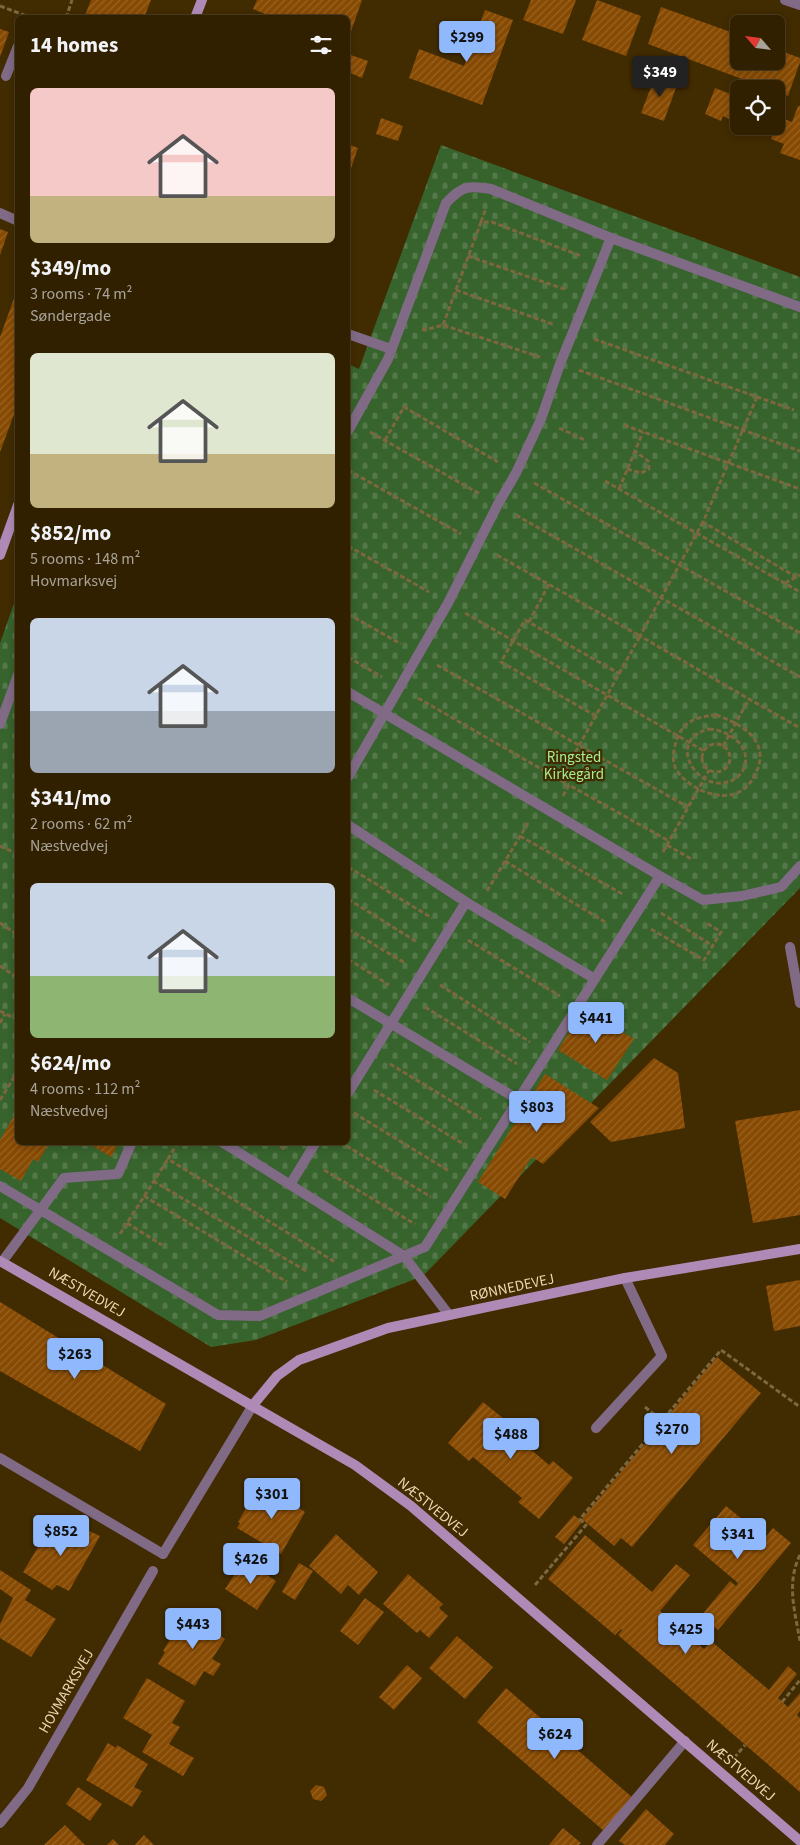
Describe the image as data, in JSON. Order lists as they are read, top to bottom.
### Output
{
  "streets": {
    "street": ["RØNNEDEVEJ", "NÆSTVEDVEJ", "HOVMARKSVEJ"]
  },
  "crossings": [
    ["RØNNEDEVEJ", "NÆSTVEDVEJ"]
  ],
  "parks": ["Ringsted Kirkegård"],
  "north": "top left",
  "page": {
    "heading": "14 homes",
    "price": [
      "$299",
      "$349",
      "$441",
      "$803",
      "$263",
      "$270",
      "$488",
      "$301",
      "$852",
      "$341",
      "$426",
      "$443",
      "$425",
      "$624"
    ],
    "list": [
      {
        "name": "$349/mo",
        "note": "3 rooms · 74 m² · Søndergade"
      },
      {
        "name": "$852/mo",
        "note": "5 rooms · 148 m² · Hovmarksvej"
      },
      {
        "name": "$341/mo",
        "note": "2 rooms · 62 m² · Næstvedvej"
      },
      {
        "name": "$624/mo",
        "note": "4 rooms · 112 m² · Næstvedvej"
      }
    ]
  }
}
